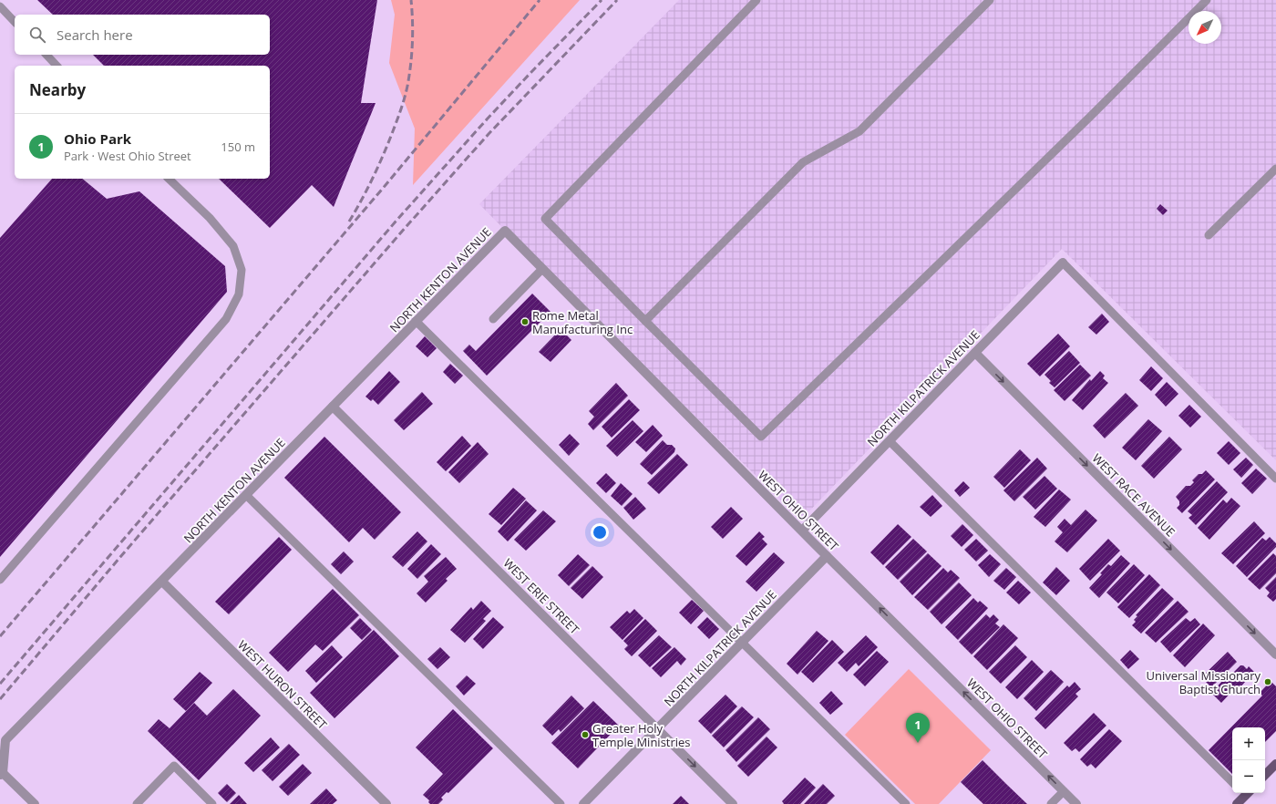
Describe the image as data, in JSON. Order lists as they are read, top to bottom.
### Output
{
  "streets": {
    "street": [
      "NORTH KENTON AVENUE",
      "NORTH KILPATRICK AVENUE",
      "WEST RACE AVENUE",
      "WEST OHIO STREET",
      "WEST ERIE STREET",
      "WEST HURON STREET"
    ]
  },
  "crossings": [
    ["NORTH KENTON AVENUE", "WEST OHIO STREET"],
    ["NORTH KENTON AVENUE", "WEST ERIE STREET"],
    ["NORTH KENTON AVENUE", "WEST HURON STREET"],
    ["NORTH KILPATRICK AVENUE", "WEST RACE AVENUE"],
    ["NORTH KILPATRICK AVENUE", "WEST OHIO STREET"],
    ["NORTH KILPATRICK AVENUE", "WEST ERIE STREET"]
  ],
  "one_way": ["WEST RACE AVENUE", "WEST OHIO STREET"],
  "places": ["Rome Metal Manufacturing Inc", "Universal Missionary Baptist Church", "Greater Holy Temple Ministries"],
  "north": "bottom left",
  "page": {
    "search": "Search here",
    "heading": "Nearby",
    "list": [
      {
        "mark": "1",
        "name": "Ohio Park",
        "note": "Park · West Ohio Street",
        "value": "150 m"
      }
    ],
    "pins": "1",
    "map_buttons": ["+", "−"]
  }
}
